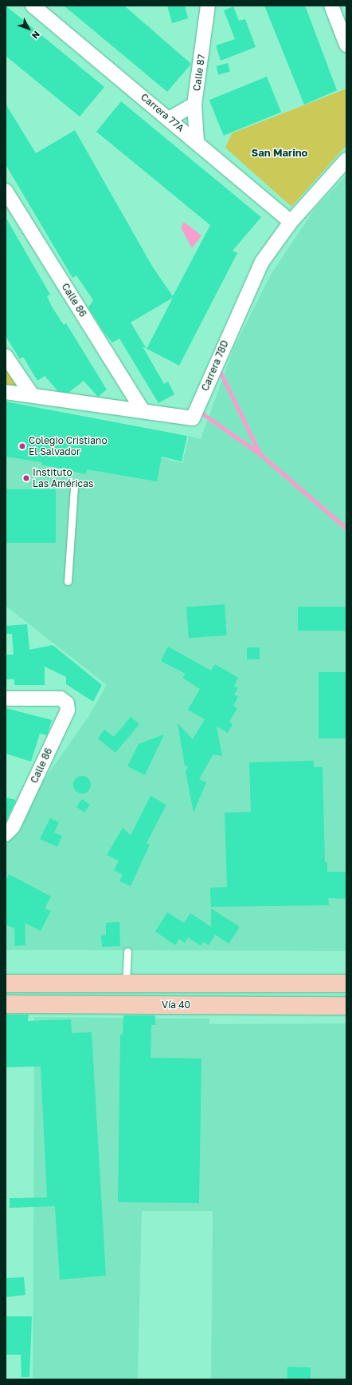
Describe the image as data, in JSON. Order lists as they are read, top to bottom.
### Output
{
  "streets": {
    "highway": ["Vía 40"],
    "street": [
      "Calle 87",
      "Carrera 77A",
      "Calle 86",
      "Carrera 78D"
    ]
  },
  "crossings": [
    ["Calle 87", "Carrera 77A"],
    ["Carrera 77A", "Carrera 78D"],
    ["Calle 86", "Carrera 78D"]
  ],
  "districts": ["San Marino"],
  "places": ["Colegio Cristiano El Salvador", "Instituto Las Américas"],
  "north": "bottom right"
}
